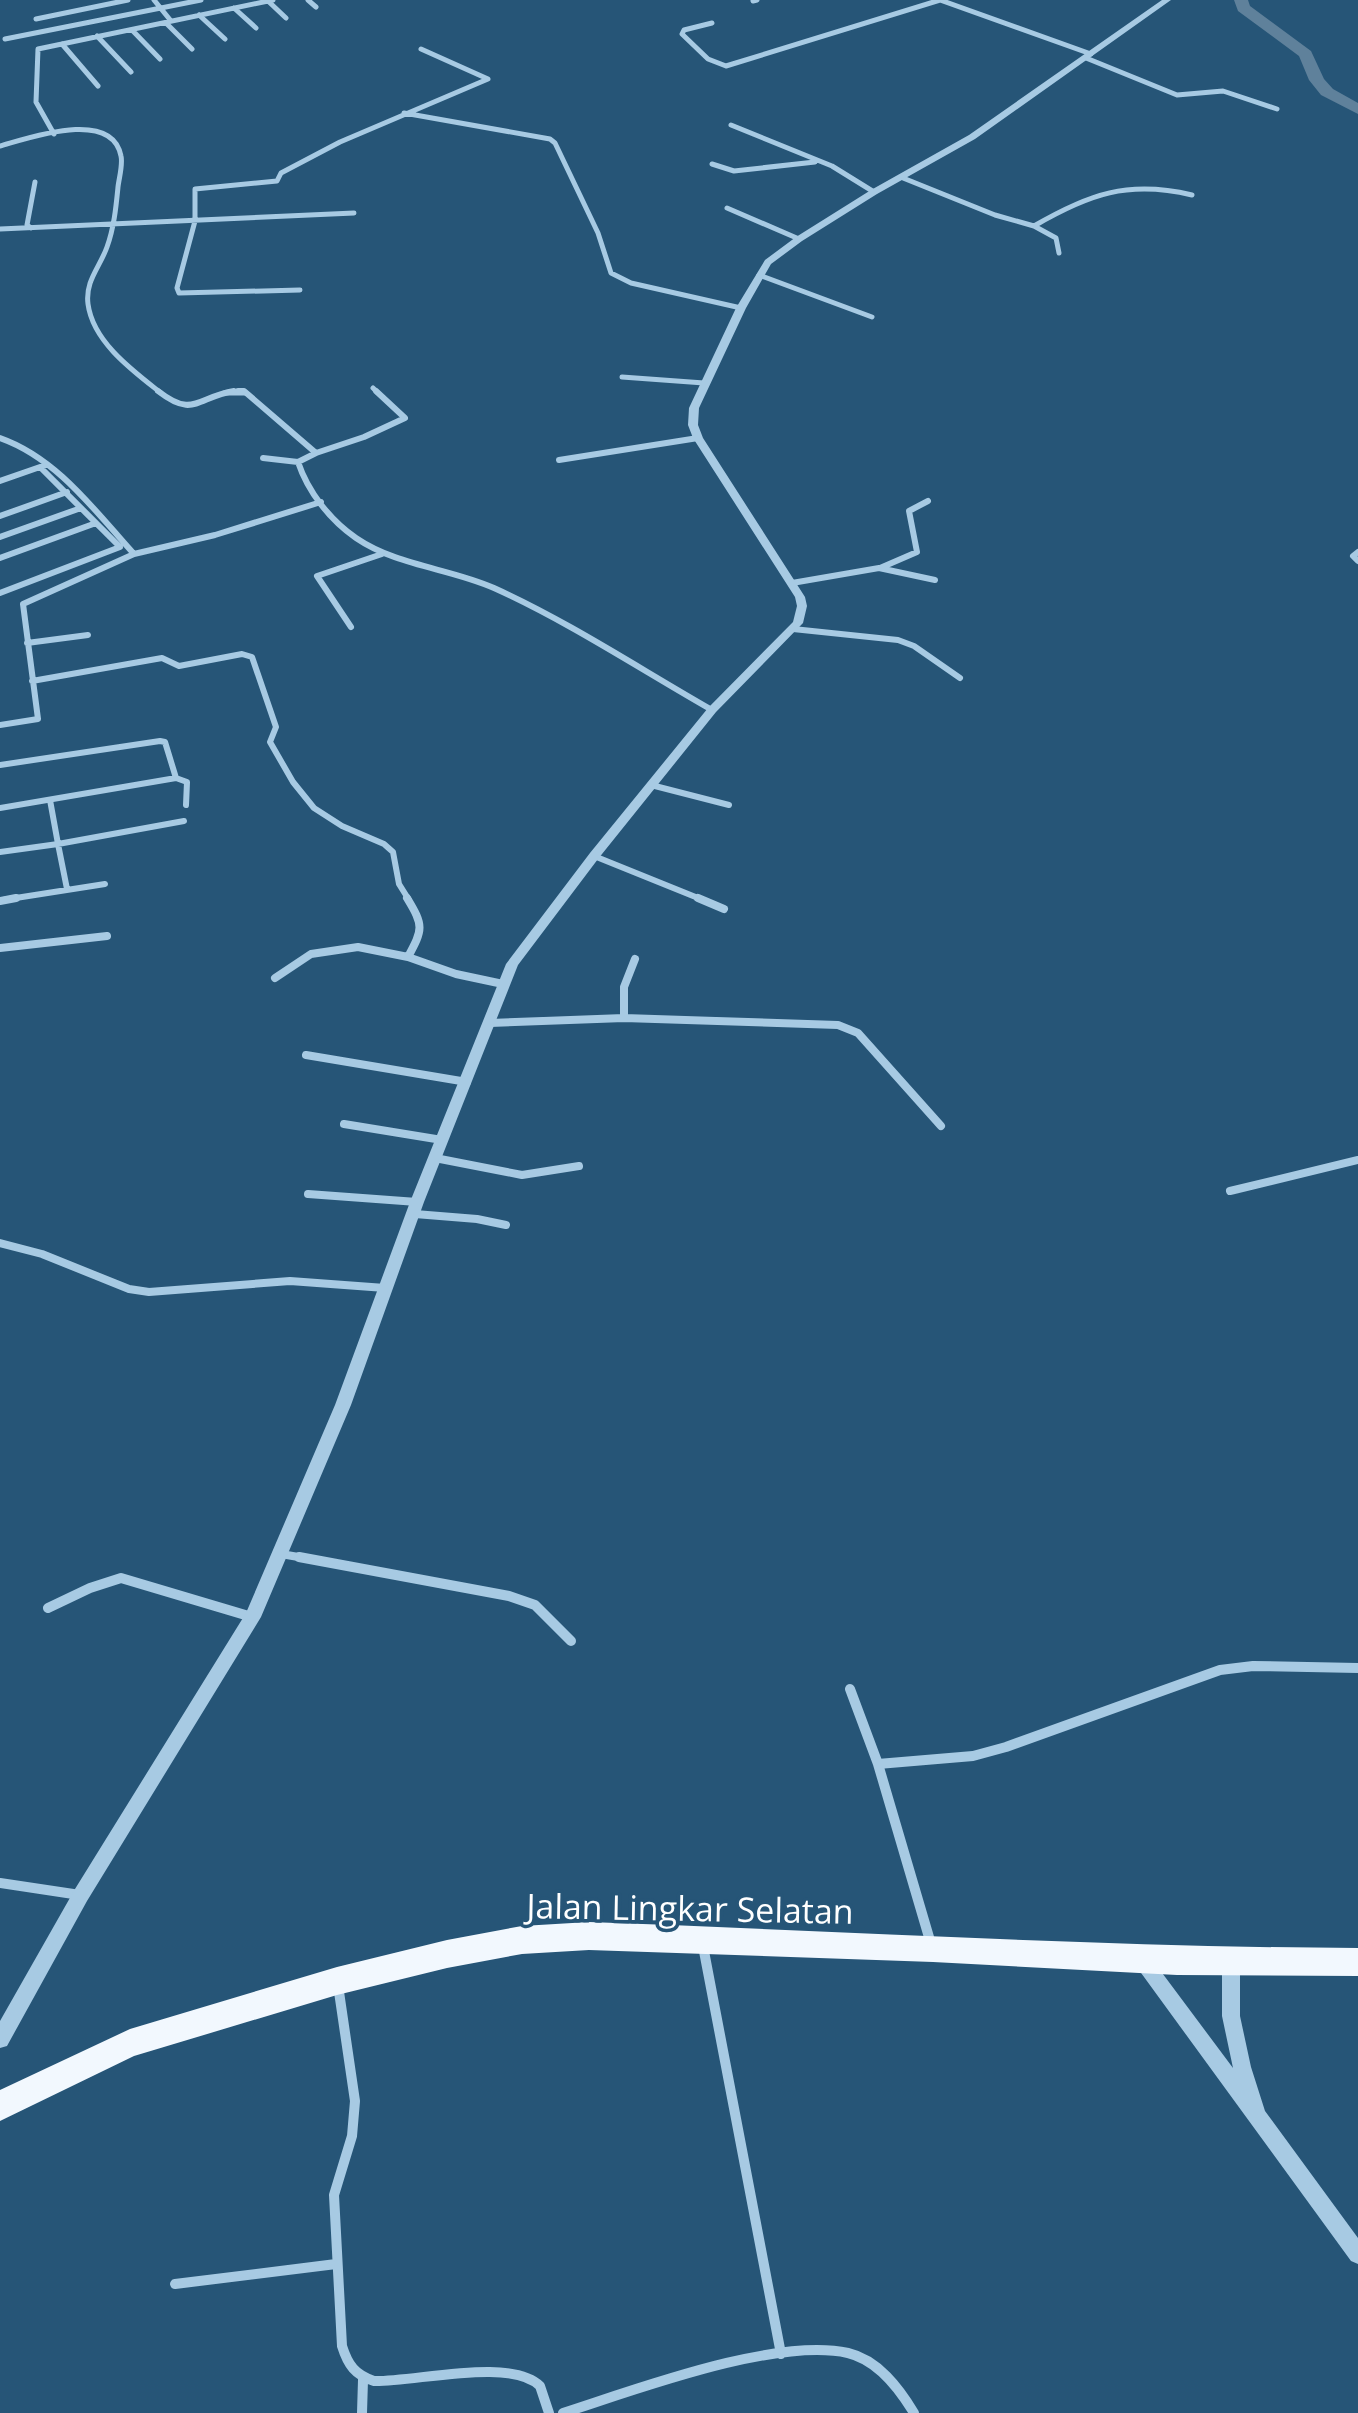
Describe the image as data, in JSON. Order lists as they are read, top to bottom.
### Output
{
  "streets": {
    "highway": ["Jalan Lingkar Selatan"]
  }
}
